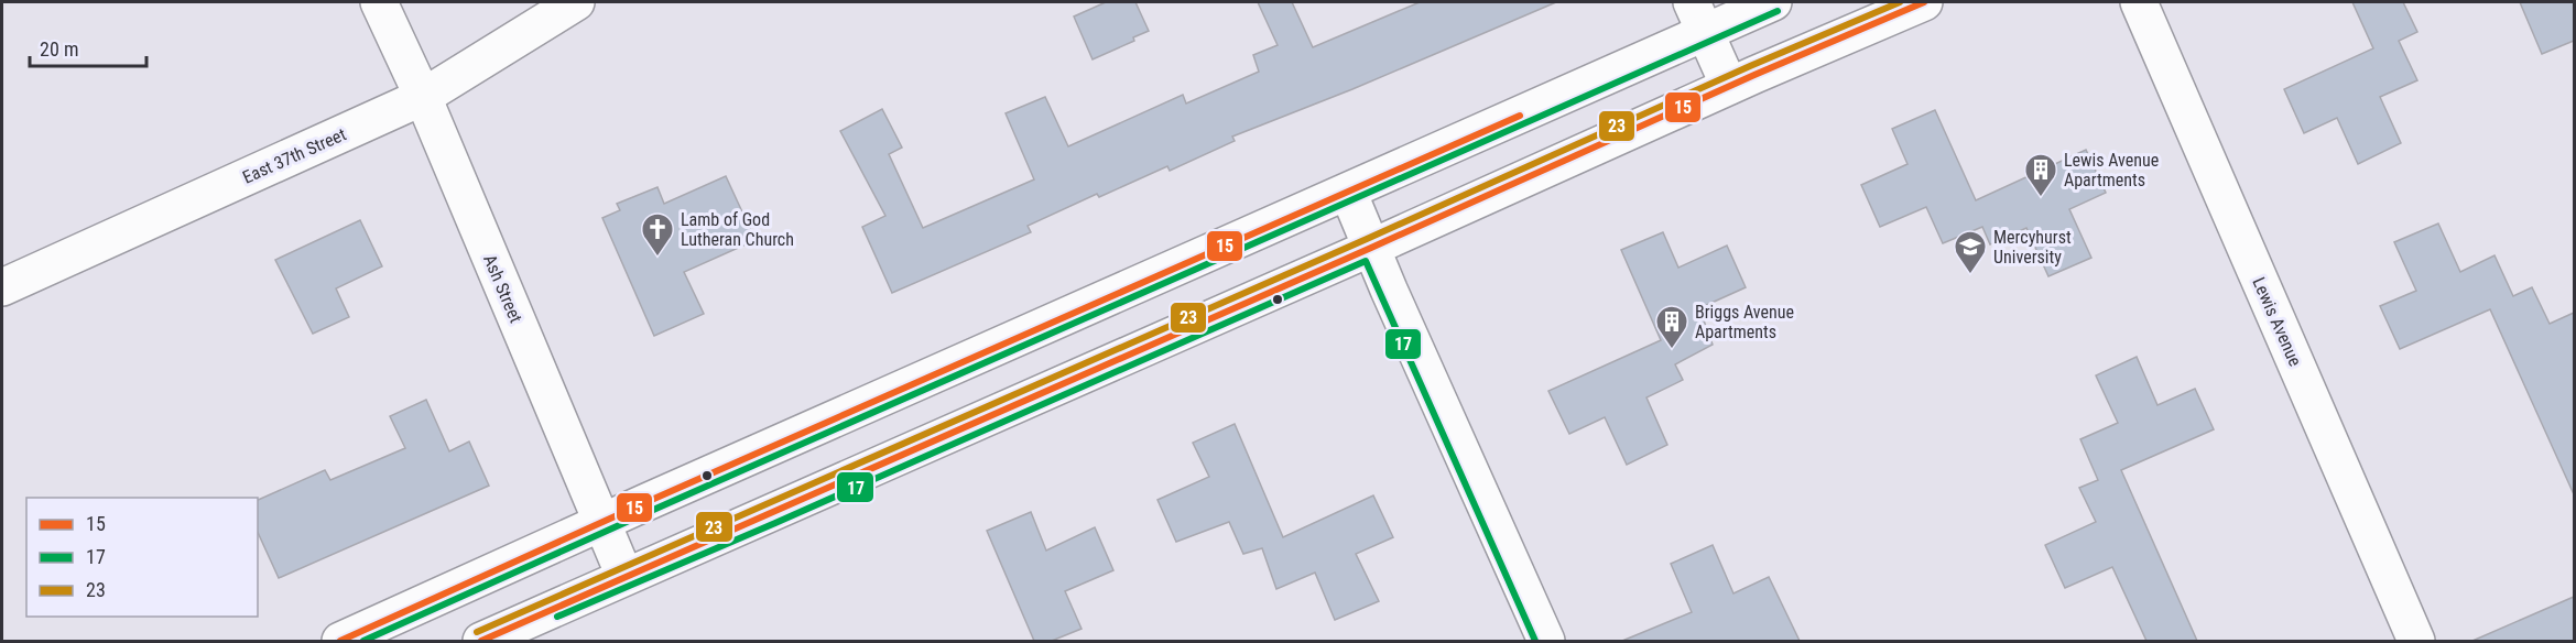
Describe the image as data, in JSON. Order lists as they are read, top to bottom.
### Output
{
  "streets": {
    "main road": ["East 37th Street", "Ash Street", "Lewis Avenue"]
  },
  "crossings": [
    ["East 37th Street", "Ash Street"]
  ],
  "places": {
    "building": ["Lewis Avenue Apartments", "Briggs Avenue Apartments"],
    "church": ["Lamb of God Lutheran Church"],
    "school or university": ["Mercyhurst University"]
  },
  "lines": ["transit line 15", "transit line 23", "transit line 17"],
  "legend": ["15", "17", "23"],
  "scale_bar": "20 m"
}
